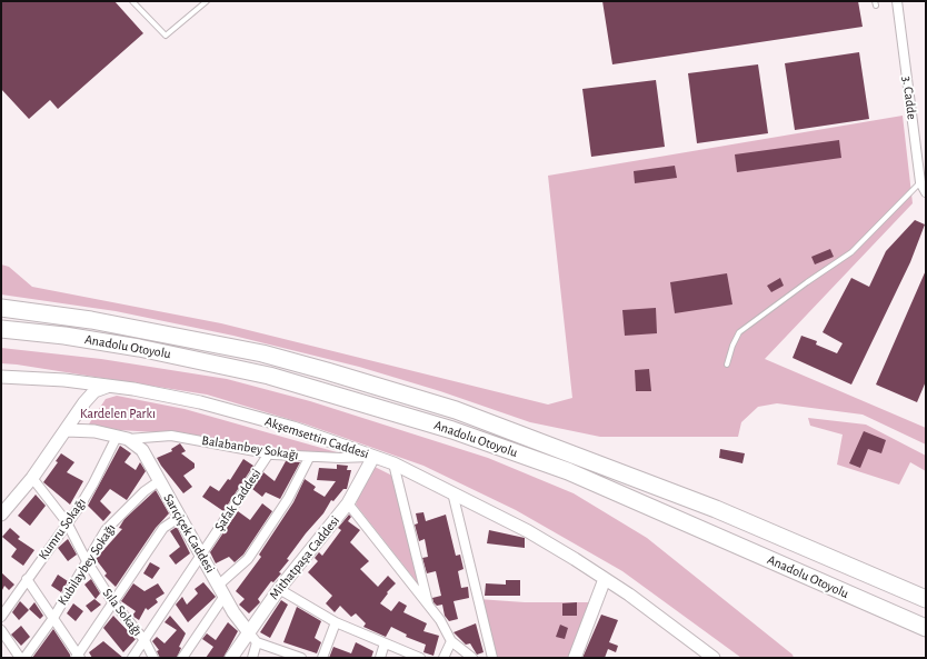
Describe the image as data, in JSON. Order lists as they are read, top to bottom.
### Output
{
  "streets": {
    "highway": ["Anadolu Otoyolu"],
    "main road": ["Akşemsettin Caddesi", "Sarıçiçek Caddesi", "Mithatpaşa Caddesi"],
    "street": [
      "3. Cadde",
      "Balabanbey Sokağı",
      "Şafak Caddesi",
      "Kumru Sokağı",
      "Kubilaybey Sokağı",
      "Sıla Sokağı"
    ]
  },
  "crossings": [
    ["Akşemsettin Caddesi", "Balabanbey Sokağı"],
    ["Akşemsettin Caddesi", "Mithatpaşa Caddesi"],
    ["Balabanbey Sokağı", "Şafak Caddesi"],
    ["Balabanbey Sokağı", "Kumru Sokağı"],
    ["Balabanbey Sokağı", "Sarıçiçek Caddesi"],
    ["Balabanbey Sokağı", "Mithatpaşa Caddesi"],
    ["Şafak Caddesi", "Sarıçiçek Caddesi"],
    ["Şafak Caddesi", "Sıla Sokağı"],
    ["Kumru Sokağı", "Sarıçiçek Caddesi"],
    ["Kumru Sokağı", "Sıla Sokağı"],
    ["Sarıçiçek Caddesi", "Mithatpaşa Caddesi"],
    ["Sarıçiçek Caddesi", "Kubilaybey Sokağı"],
    ["Kubilaybey Sokağı", "Sıla Sokağı"]
  ],
  "parks": ["Kardelen Parkı"]
}
